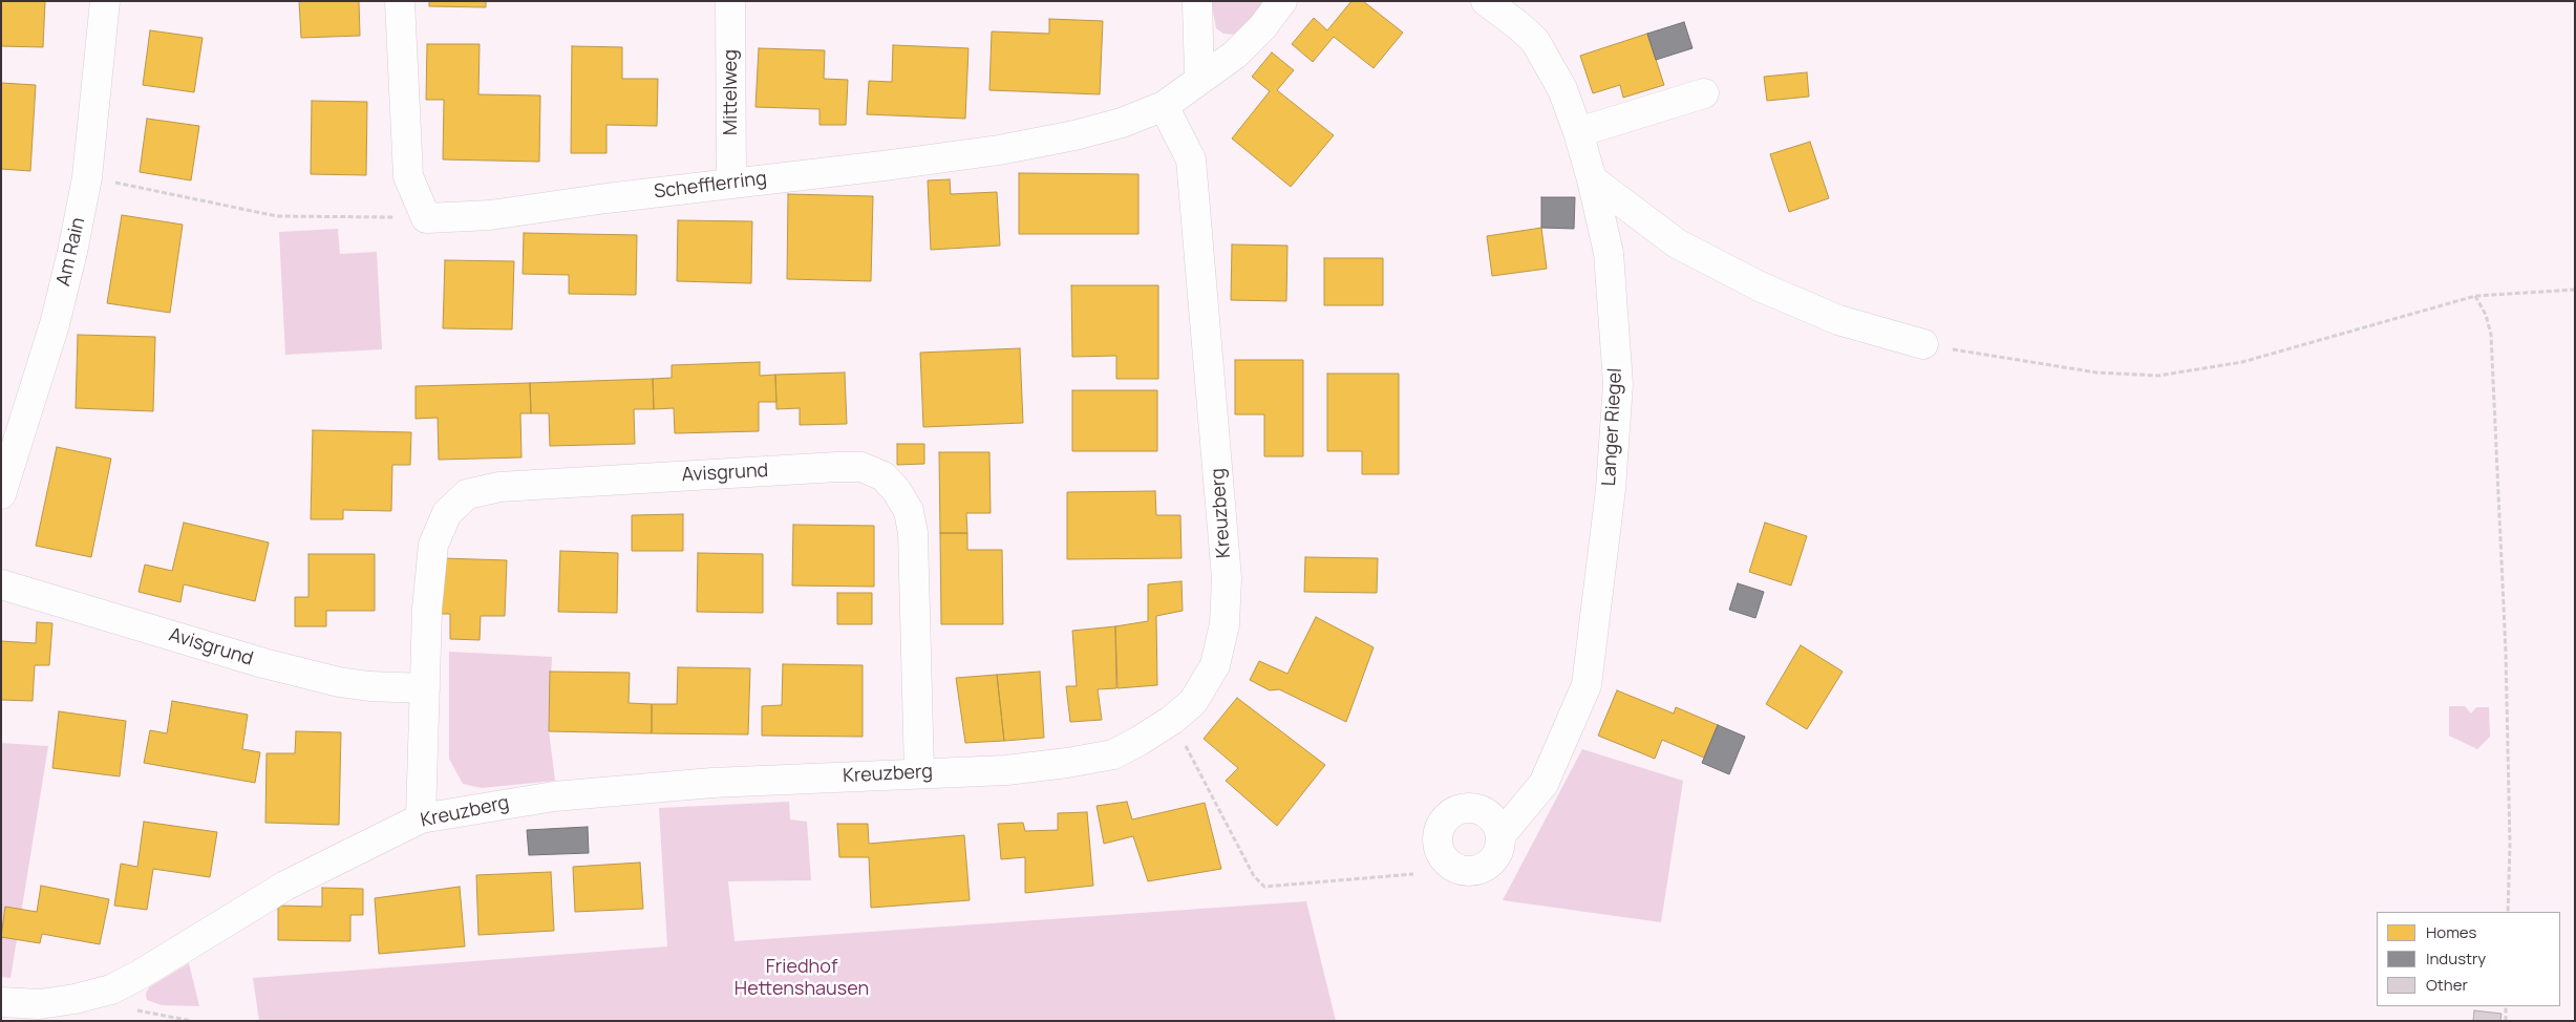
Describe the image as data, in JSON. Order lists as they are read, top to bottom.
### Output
{
  "streets": {
    "street": [
      "Mittelweg",
      "Schefflerring",
      "Am Rain",
      "Langer Riegel",
      "Avisgrund",
      "Kreuzberg"
    ]
  },
  "crossings": [
    ["Mittelweg", "Schefflerring"],
    ["Schefflerring", "Kreuzberg"],
    ["Avisgrund", "Kreuzberg"]
  ],
  "parks": ["Friedhof Hettenshausen"],
  "legend": ["Homes", "Industry", "Other"]
}
